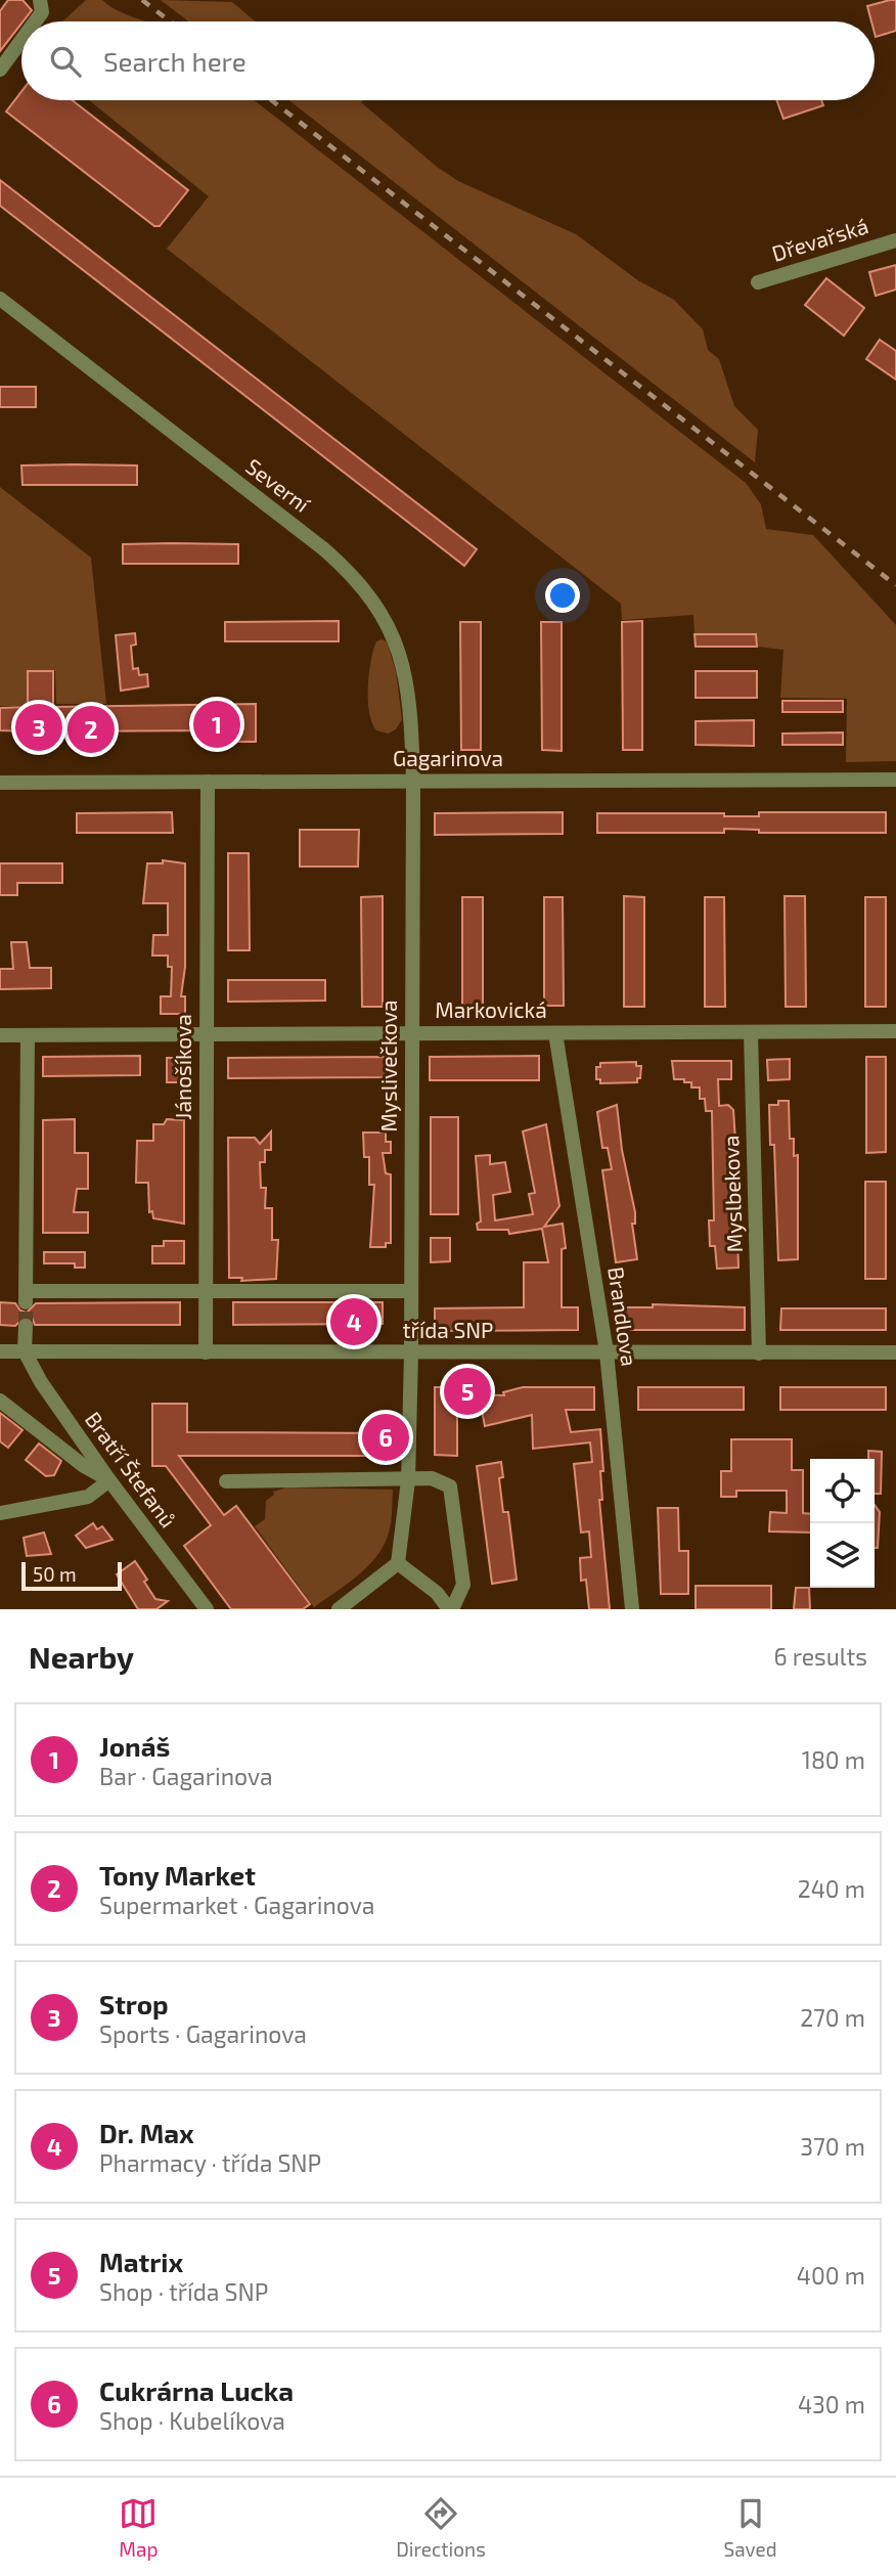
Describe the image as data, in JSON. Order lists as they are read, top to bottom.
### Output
{
  "streets": {
    "street": [
      "Dřevařská",
      "Severní",
      "Gagarinova",
      "Markovická",
      "Myslivečkova",
      "Jánošíkova",
      "Myslbekova",
      "Brandlova",
      "třída SNP",
      "Bratří Štefanů"
    ]
  },
  "crossings": [
    ["Severní", "Gagarinova"],
    ["Severní", "Myslivečkova"],
    ["Gagarinova", "Myslivečkova"],
    ["Gagarinova", "Jánošíkova"],
    ["Markovická", "Myslivečkova"],
    ["Markovická", "Jánošíkova"],
    ["Markovická", "Myslbekova"],
    ["Markovická", "Brandlova"],
    ["Myslivečkova", "třída SNP"],
    ["Jánošíkova", "třída SNP"],
    ["Myslbekova", "třída SNP"],
    ["Brandlova", "třída SNP"],
    ["třída SNP", "Bratří Štefanů"]
  ],
  "scale_bar": "50 m",
  "page": {
    "search": "Search here",
    "pins": [
      "1",
      "3",
      "2",
      "4",
      "5",
      "6"
    ],
    "scale": "50 m",
    "heading": ["Nearby", "6 results"],
    "list": [
      {
        "mark": "1",
        "name": "Jonáš",
        "note": "Bar · Gagarinova",
        "value": "180 m"
      },
      {
        "mark": "2",
        "name": "Tony Market",
        "note": "Supermarket · Gagarinova",
        "value": "240 m"
      },
      {
        "mark": "3",
        "name": "Strop",
        "note": "Sports · Gagarinova",
        "value": "270 m"
      },
      {
        "mark": "4",
        "name": "Dr. Max",
        "note": "Pharmacy · třída SNP",
        "value": "370 m"
      },
      {
        "mark": "5",
        "name": "Matrix",
        "note": "Shop · třída SNP",
        "value": "400 m"
      },
      {
        "mark": "6",
        "name": "Cukrárna Lucka",
        "note": "Shop · Kubelíkova",
        "value": "430 m"
      }
    ],
    "nav": ["Map", "Directions", "Saved"]
  }
}
